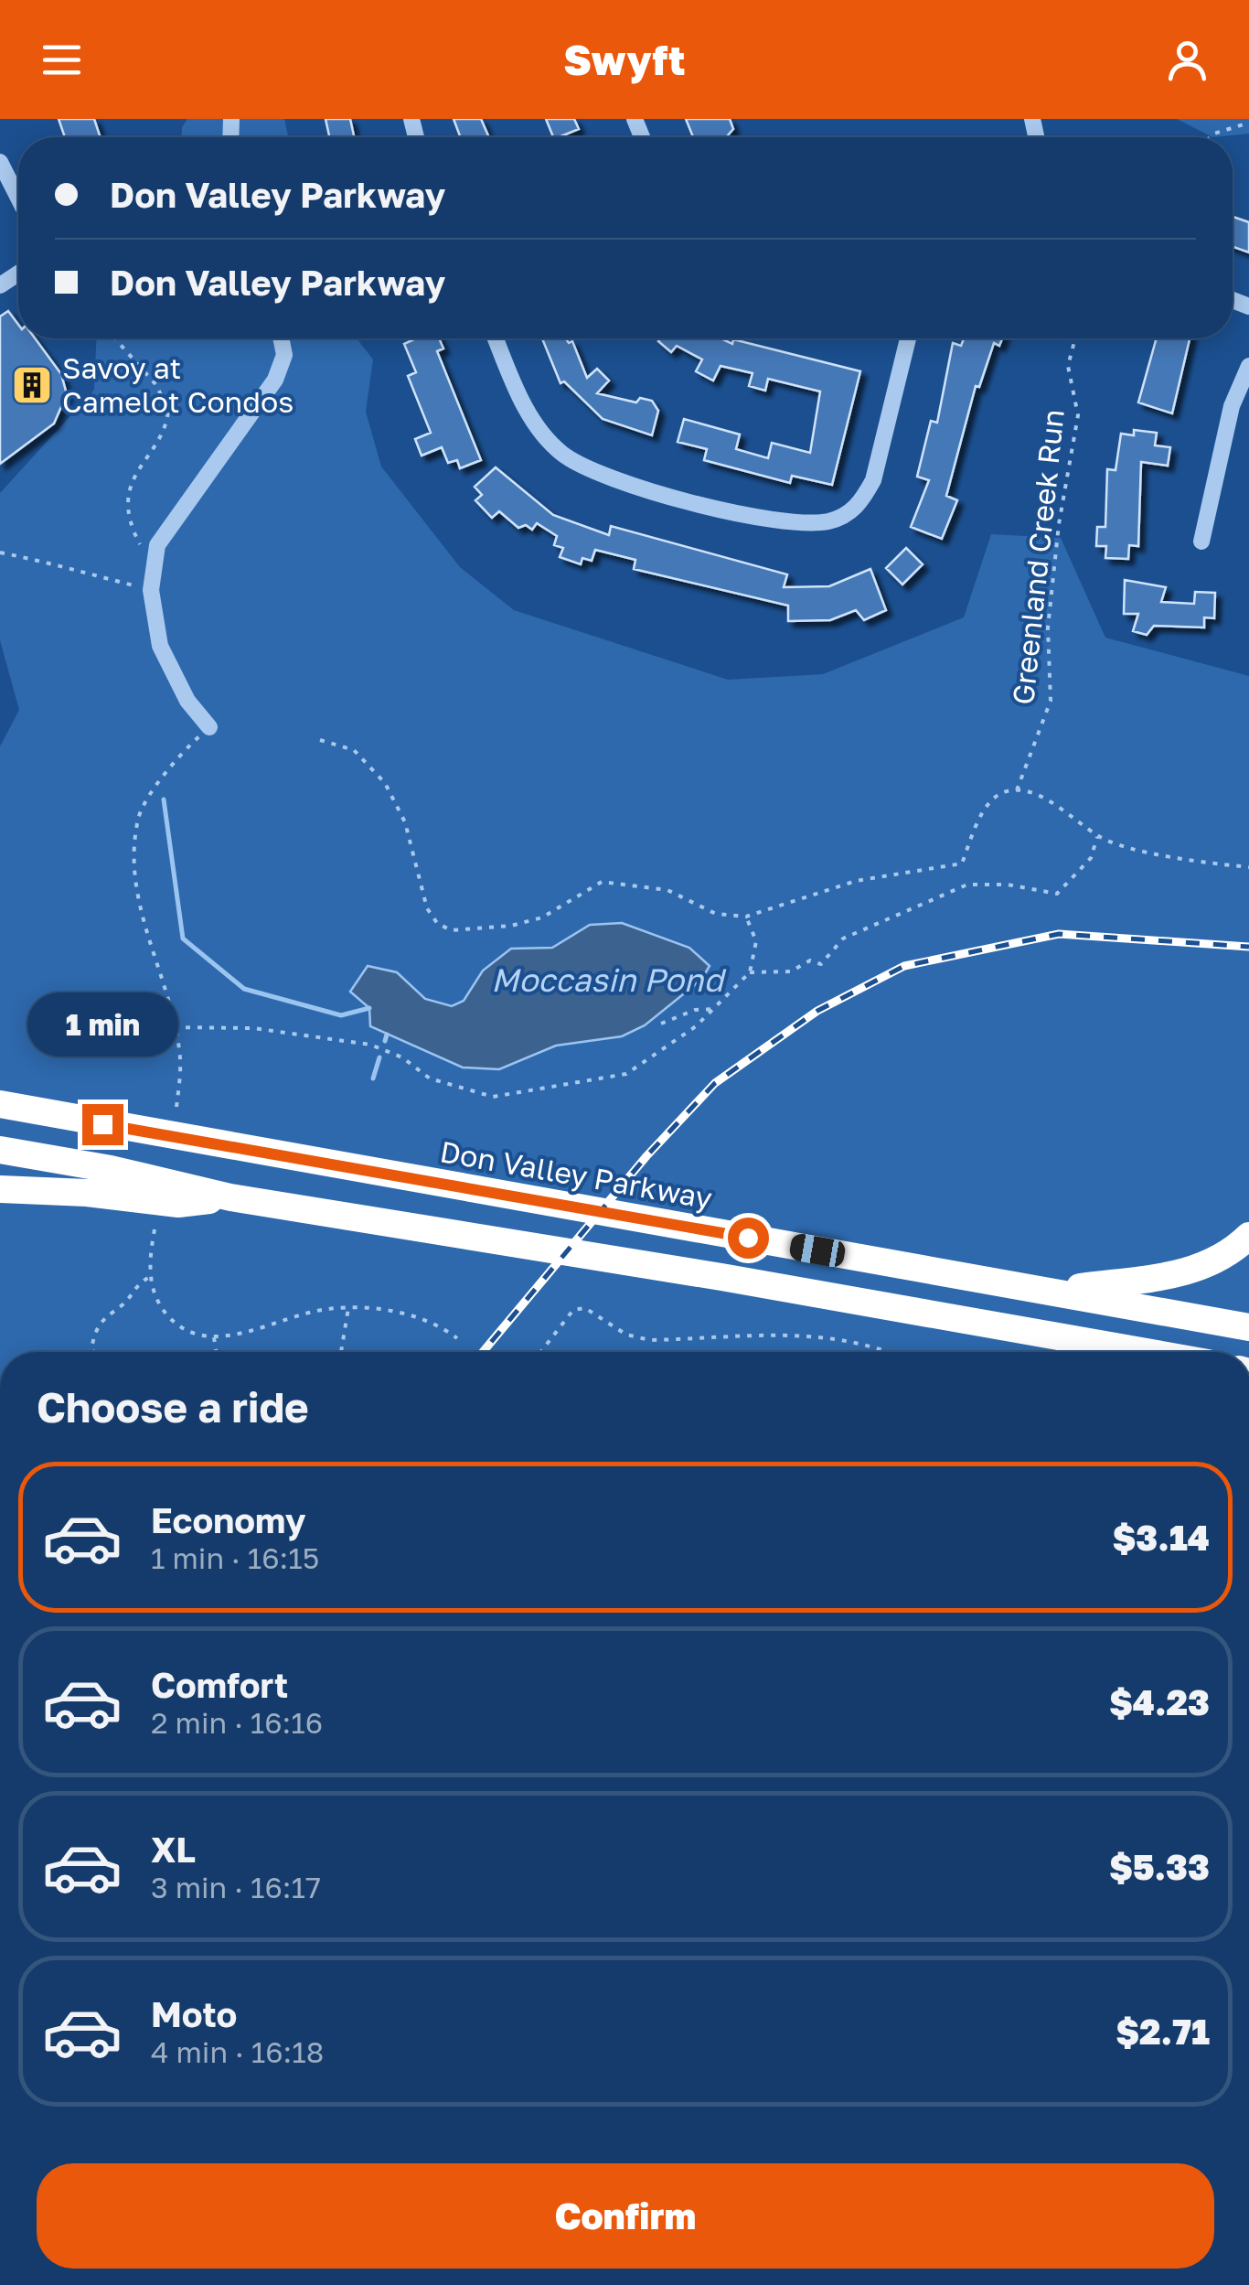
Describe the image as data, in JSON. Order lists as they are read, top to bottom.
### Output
{
  "streets": {
    "highway": ["Don Valley Parkway"],
    "path": ["Greenland Creek Run"]
  },
  "water": ["Moccasin Pond"],
  "places": {
    "building": ["Savoy at Camelot Condos"]
  },
  "page": {
    "header": "Swyft",
    "banner": ["Don Valley Parkway", "Don Valley Parkway"],
    "bubble": "1 min",
    "heading": "Choose a ride",
    "list": [
      {
        "name": "Economy",
        "note": "1 min · 16:15",
        "value": "$3.14"
      },
      {
        "name": "Comfort",
        "note": "2 min · 16:16",
        "value": "$4.23"
      },
      {
        "name": "XL",
        "note": "3 min · 16:17",
        "value": "$5.33"
      },
      {
        "name": "Moto",
        "note": "4 min · 16:18",
        "value": "$2.71"
      }
    ],
    "buttons": "Confirm"
  }
}
